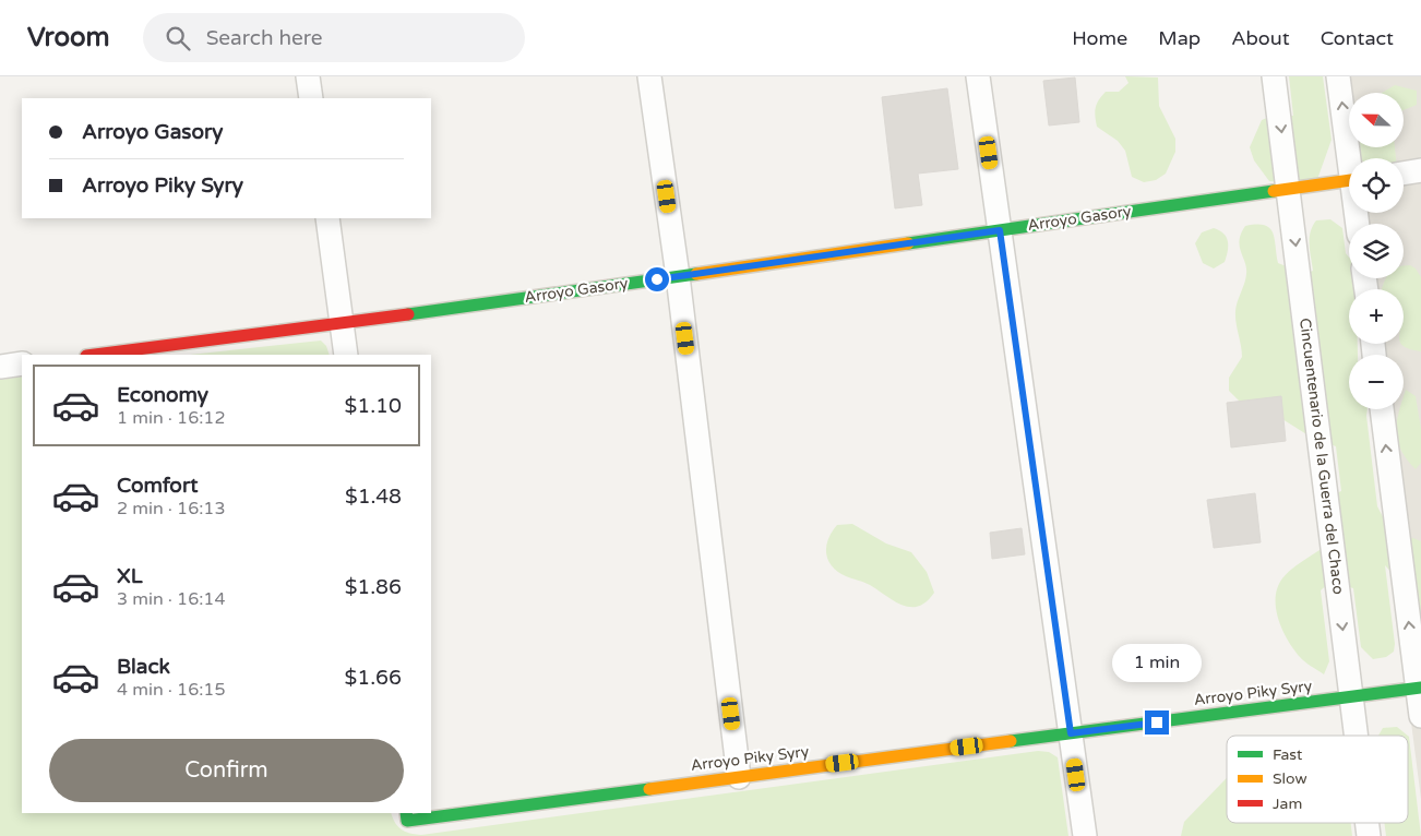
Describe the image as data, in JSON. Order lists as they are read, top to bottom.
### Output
{
  "streets": {
    "street": ["Arroyo Gasory", "Cincuentenario de la Guerra del Chaco", "Arroyo Piky Syry"]
  },
  "crossings": [
    ["Arroyo Gasory", "Cincuentenario de la Guerra del Chaco"],
    ["Cincuentenario de la Guerra del Chaco", "Arroyo Piky Syry"]
  ],
  "legend": ["Fast", "Slow", "Jam"],
  "north": "left",
  "page": {
    "header": "Vroom",
    "search": "Search here",
    "nav": [
      "Home",
      "Map",
      "About",
      "Contact"
    ],
    "map_buttons": ["+", "−"],
    "banner": ["Arroyo Gasory", "Arroyo Piky Syry"],
    "list": [
      {
        "name": "Economy",
        "note": "1 min · 16:12",
        "value": "$1.10"
      },
      {
        "name": "Comfort",
        "note": "2 min · 16:13",
        "value": "$1.48"
      },
      {
        "name": "XL",
        "note": "3 min · 16:14",
        "value": "$1.86"
      },
      {
        "name": "Black",
        "note": "4 min · 16:15",
        "value": "$1.66"
      }
    ],
    "bubble": "1 min",
    "buttons": "Confirm"
  }
}
